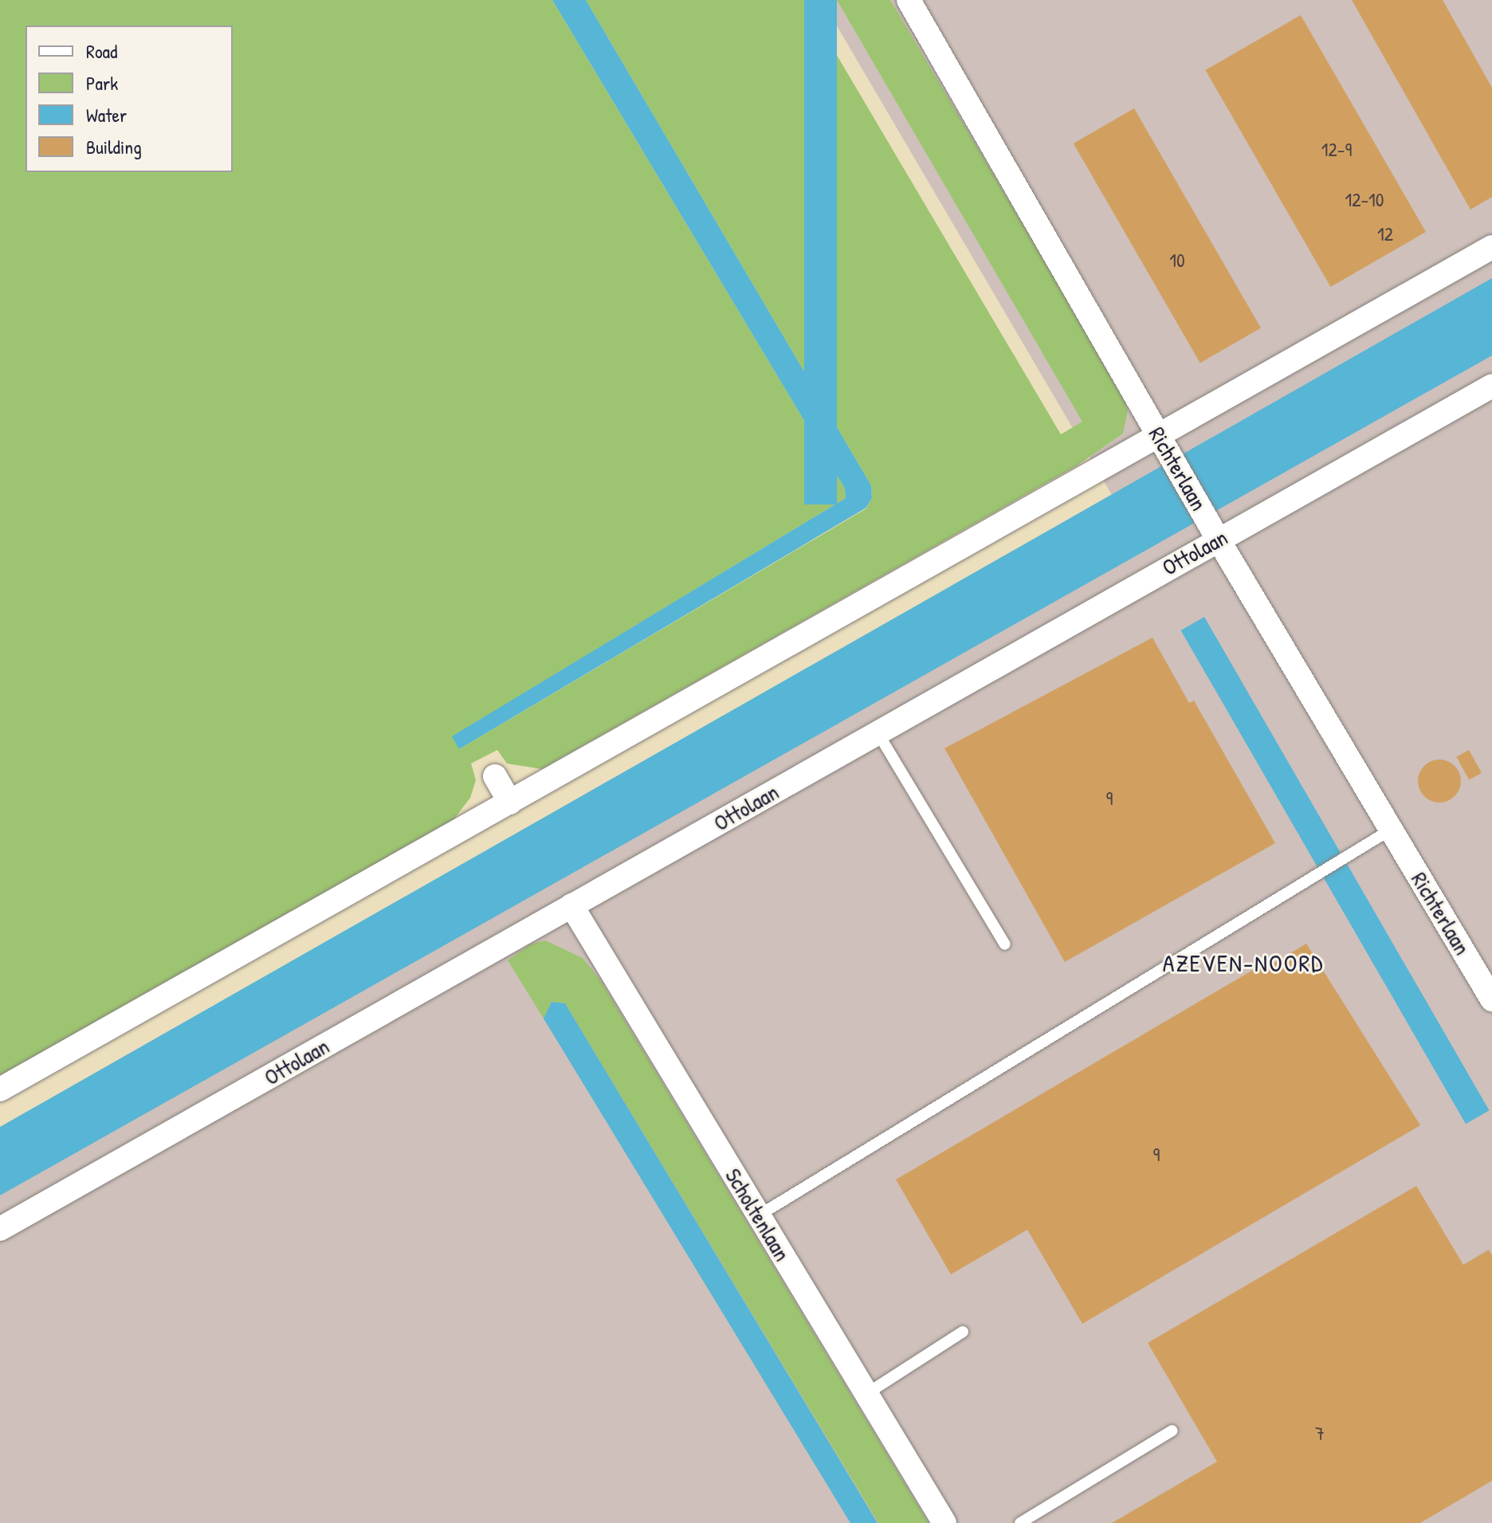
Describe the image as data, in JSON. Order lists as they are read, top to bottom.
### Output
{
  "streets": {
    "street": ["Richterlaan", "Ottolaan", "Scholtenlaan"]
  },
  "crossings": [
    ["Richterlaan", "Ottolaan"],
    ["Ottolaan", "Scholtenlaan"]
  ],
  "districts": ["AZEVEN-NOORD"],
  "house_numbers": [
    "12-9",
    "12-10",
    "12",
    "10",
    "9",
    "9",
    "7"
  ],
  "legend": [
    "Road",
    "Park",
    "Water",
    "Building"
  ]
}
